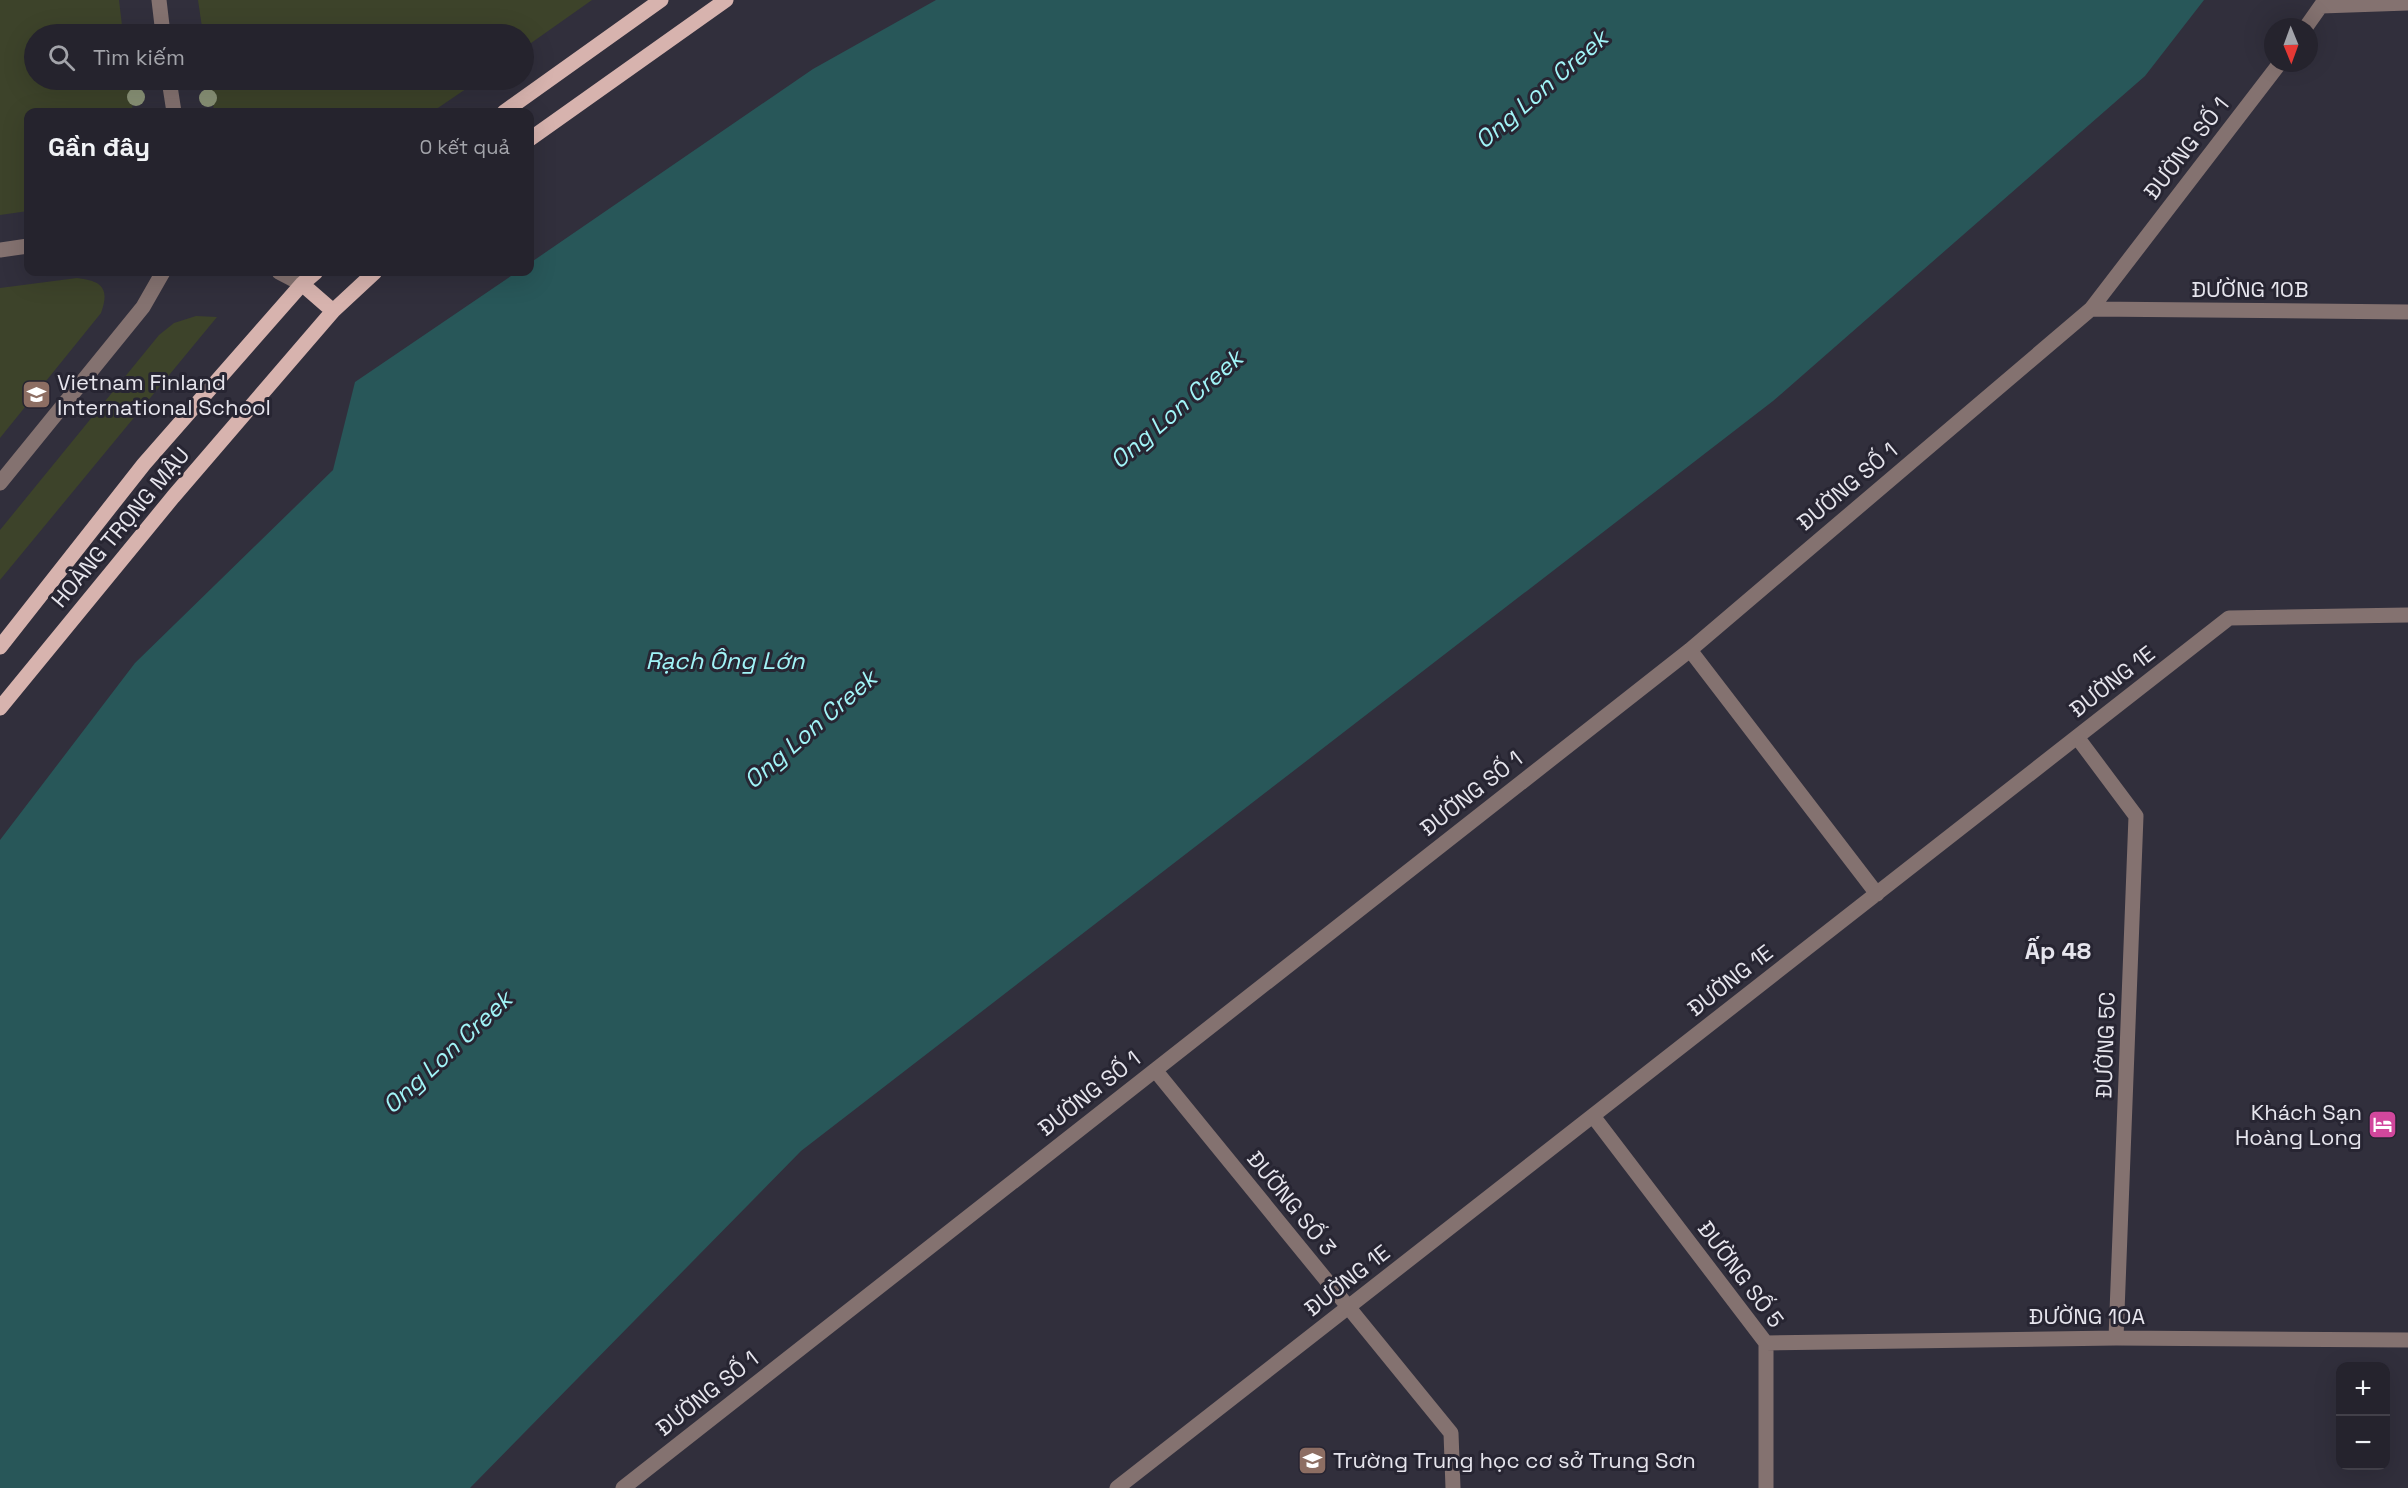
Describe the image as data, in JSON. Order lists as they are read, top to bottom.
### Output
{
  "streets": {
    "main road": ["HOÀNG TRỌNG MẬU"],
    "street": [
      "ĐƯỜNG SỐ 1",
      "ĐƯỜNG 10B",
      "ĐƯỜNG 1E",
      "ĐƯỜNG 5C",
      "ĐƯỜNG SỐ 3",
      "ĐƯỜNG SỐ 5",
      "ĐƯỜNG 10A"
    ]
  },
  "crossings": [
    ["ĐƯỜNG SỐ 1", "ĐƯỜNG 10B"],
    ["ĐƯỜNG SỐ 1", "ĐƯỜNG SỐ 3"],
    ["ĐƯỜNG 1E", "ĐƯỜNG 5C"],
    ["ĐƯỜNG 1E", "ĐƯỜNG SỐ 3"],
    ["ĐƯỜNG 1E", "ĐƯỜNG SỐ 5"],
    ["ĐƯỜNG 5C", "ĐƯỜNG 10A"],
    ["ĐƯỜNG SỐ 5", "ĐƯỜNG 10A"]
  ],
  "districts": ["Ấp 48"],
  "water": ["Ong Lon Creek", "Rạch Ông Lớn"],
  "places": {
    "school or university": ["Vietnam Finland International School", "Trường Trung học cơ sở Trung Sơn"],
    "hotel": ["Khách Sạn Hoàng Long"]
  },
  "north": "bottom",
  "page": {
    "search": "Tìm kiếm",
    "heading": ["Gần đây", "0 kết quả"],
    "map_buttons": ["+", "−"]
  }
}
